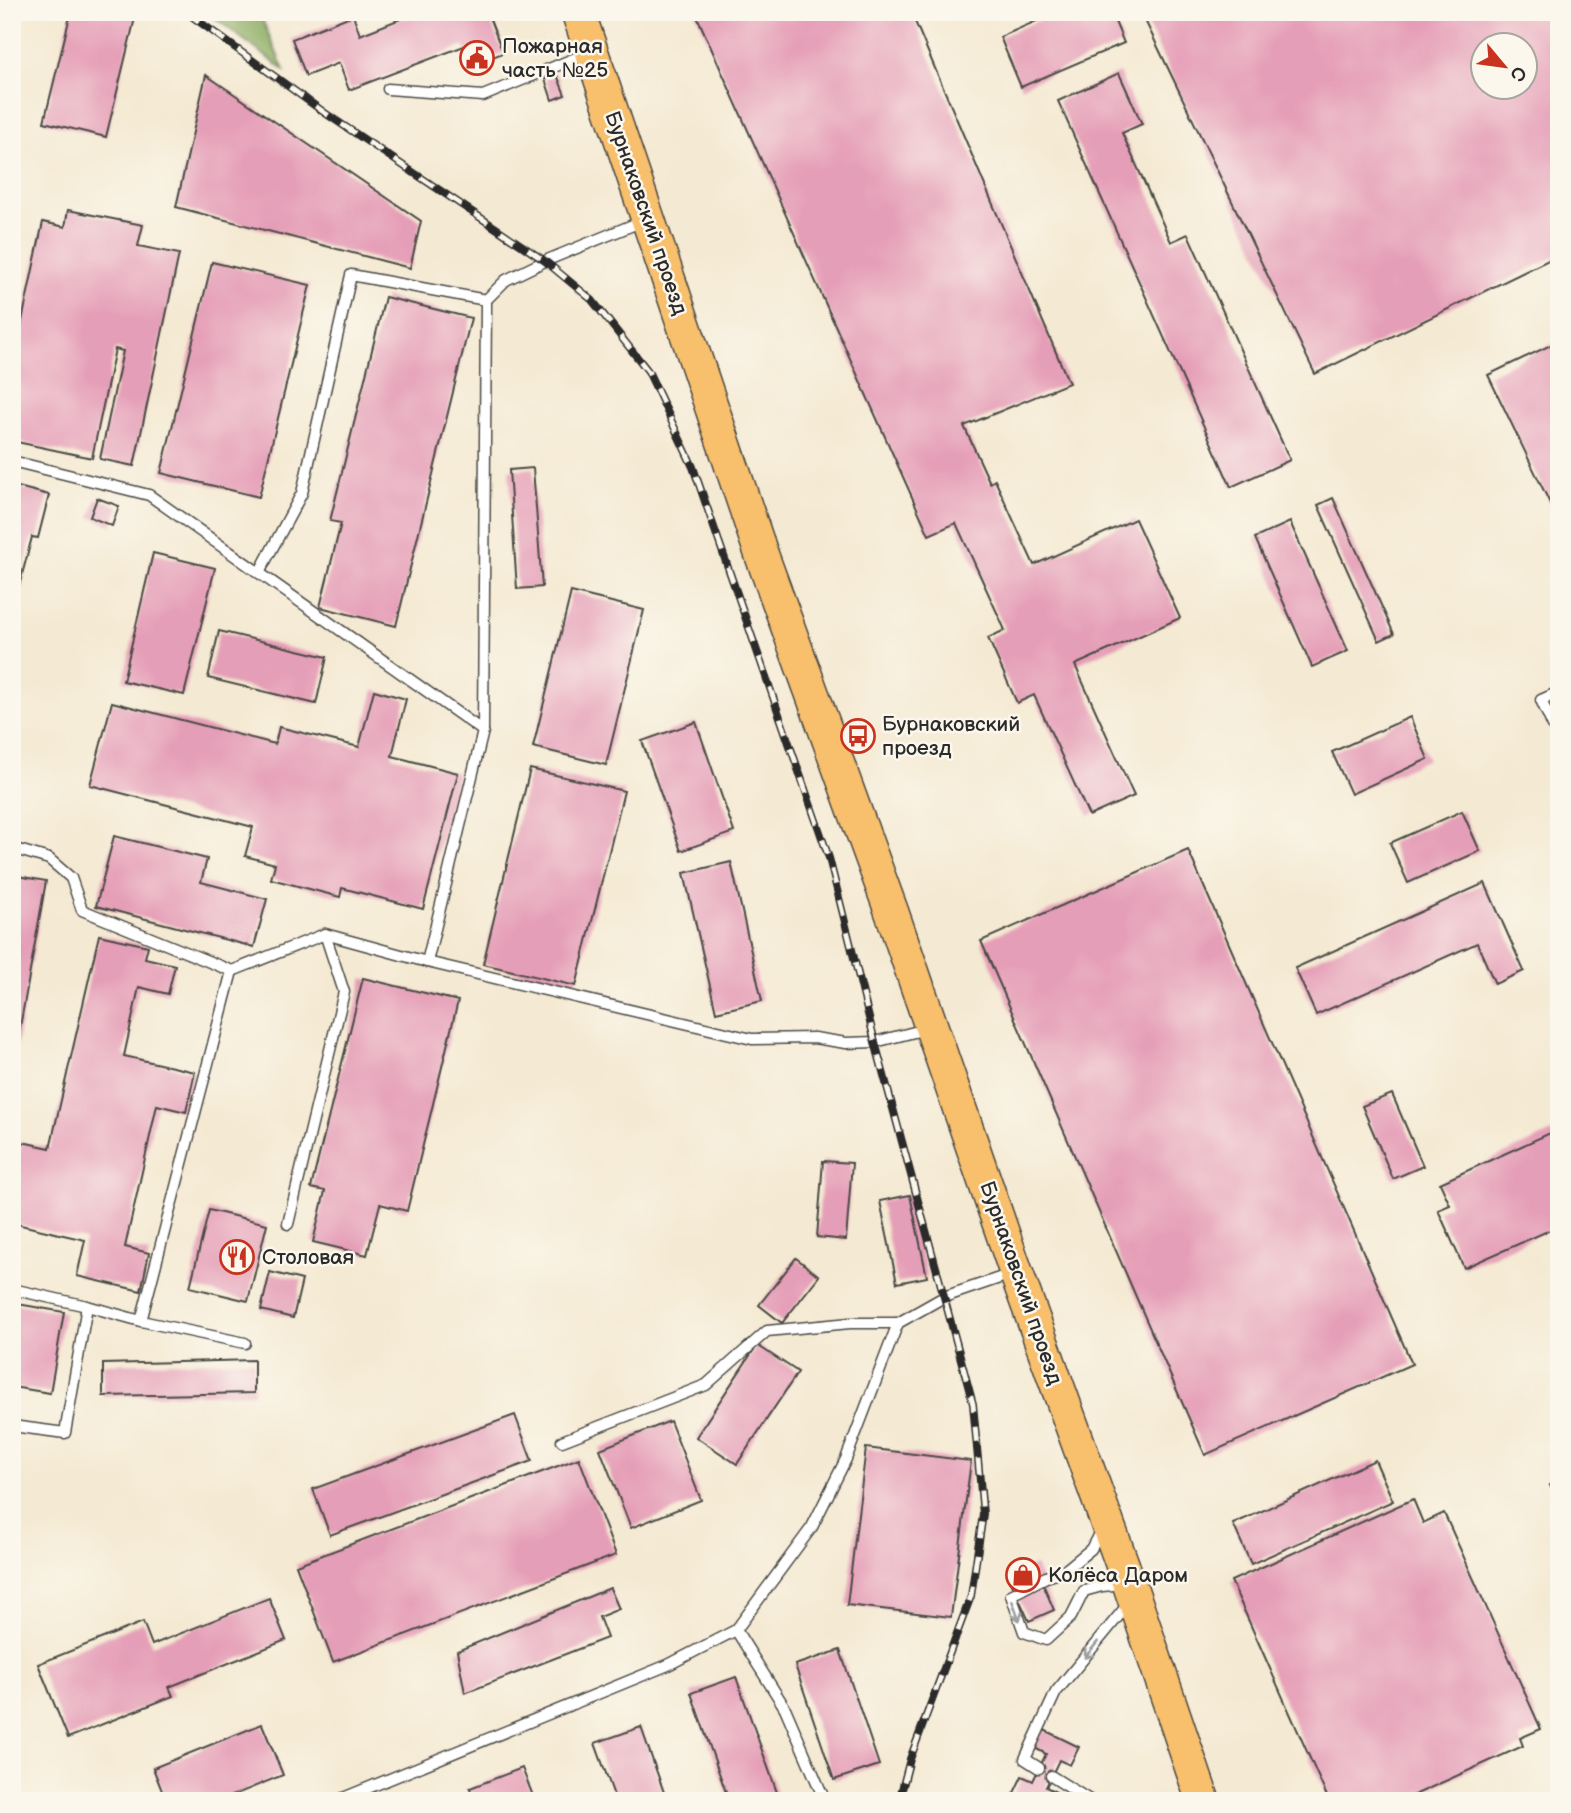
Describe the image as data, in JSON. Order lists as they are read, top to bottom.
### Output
{
  "streets": {
    "main road": ["Бурнаковский проезд"]
  },
  "places": {
    "public building": ["Пожарная часть №25"],
    "bus stop": ["Бурнаковский проезд"],
    "restaurant": ["Столовая"],
    "shop": ["Колёса Даром"]
  },
  "north": "bottom right"
}
